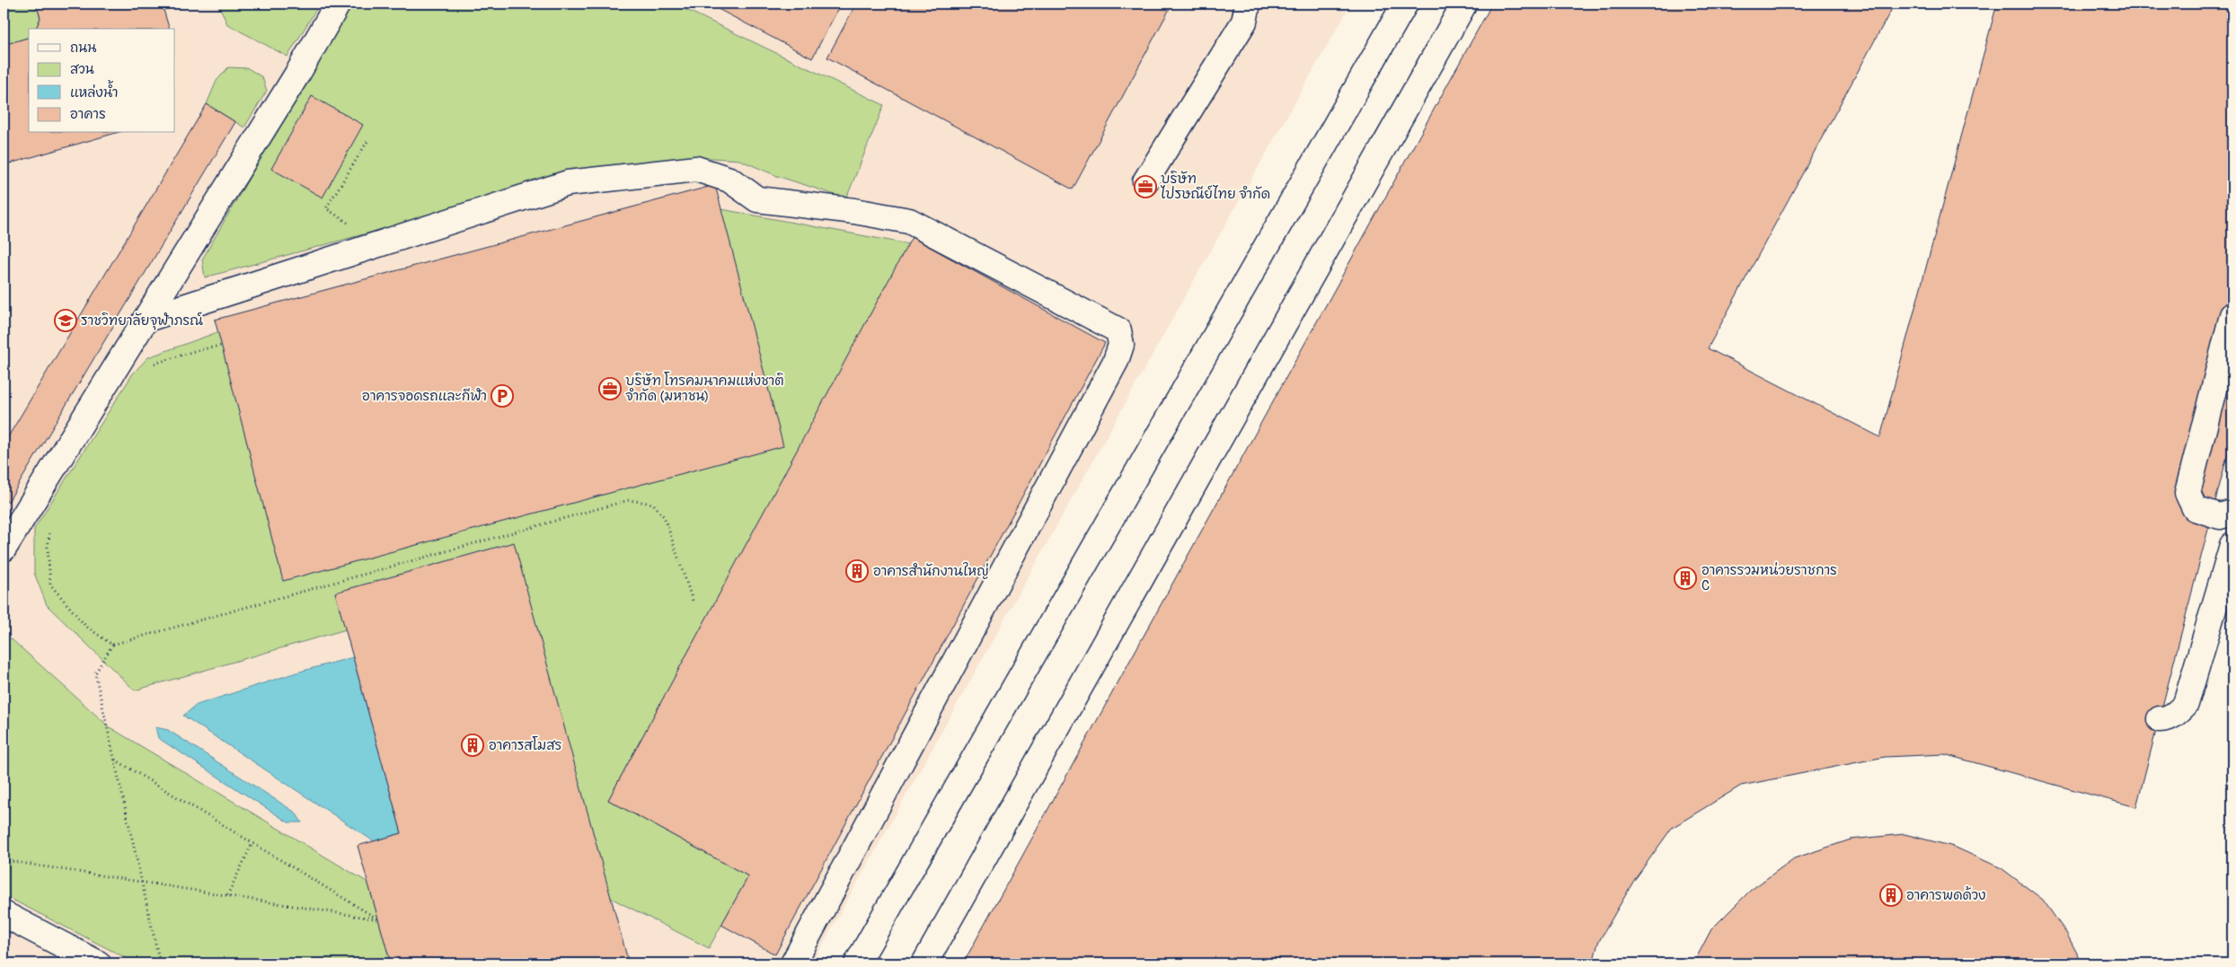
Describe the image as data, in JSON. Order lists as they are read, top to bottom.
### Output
{
  "places": {
    "office": ["บริษัท ไปรษณีย์ไทย จำกัด", "บริษัท โทรคมนาคมแห่งชาติ จำกัด (มหาชน)"],
    "school or university": ["ราชวิทยาลัยจุฬาภรณ์"],
    "parking": ["อาคารจอดรถและกีฬา"],
    "building": [
      "อาคารสำนักงานใหญ่",
      "อาคารรวมหน่วยราชการ C",
      "อาคารสโมสร",
      "อาคารพดด้วง"
    ]
  },
  "legend": [
    "ถนน",
    "สวน",
    "แหล่งน้ำ",
    "อาคาร"
  ]
}
